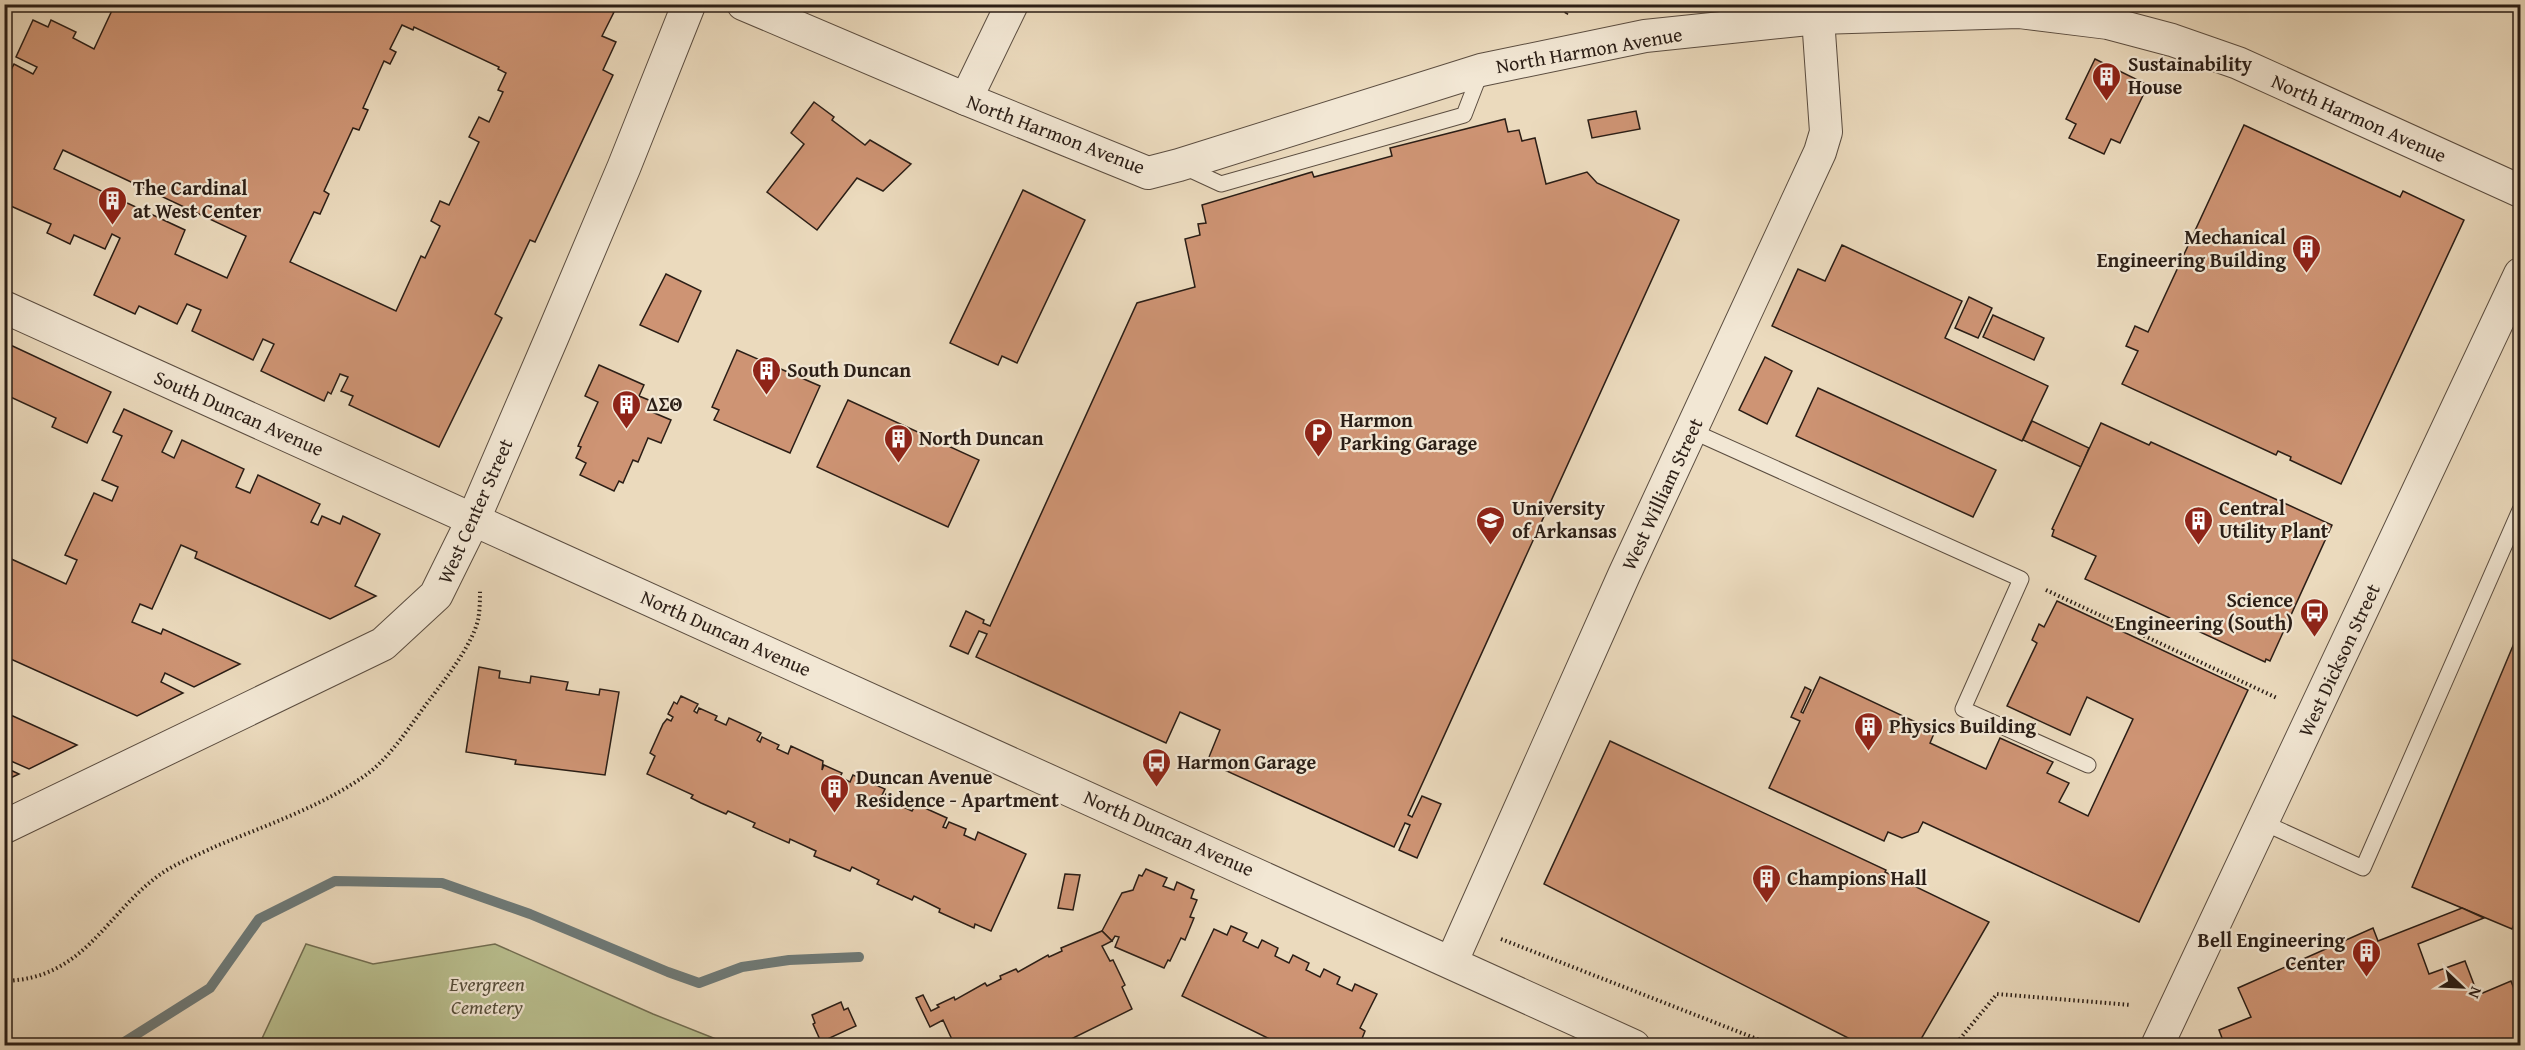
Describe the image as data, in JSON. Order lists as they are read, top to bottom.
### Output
{
  "streets": {
    "street": [
      "North Harmon Avenue",
      "South Duncan Avenue",
      "West William Street",
      "West Center Street",
      "North Duncan Avenue",
      "West Dickson Street"
    ]
  },
  "crossings": [
    ["North Harmon Avenue", "West William Street"],
    ["South Duncan Avenue", "West Center Street"],
    ["South Duncan Avenue", "North Duncan Avenue"],
    ["West William Street", "North Duncan Avenue"],
    ["West Center Street", "North Duncan Avenue"]
  ],
  "parks": ["Evergreen Cemetery"],
  "places": {
    "building": [
      "Sustainability House",
      "The Cardinal at West Center",
      "Mechanical Engineering Building",
      "South Duncan",
      "ΔΣΘ",
      "North Duncan",
      "Central Utility Plant",
      "Physics Building",
      "Duncan Avenue Residence - Apartment",
      "Champions Hall",
      "Bell Engineering Center"
    ],
    "parking": ["Harmon Parking Garage"],
    "school or university": ["University of Arkansas"],
    "bus stop": ["Science Engineering (South)", "Harmon Garage"]
  },
  "north": "bottom right"
}
